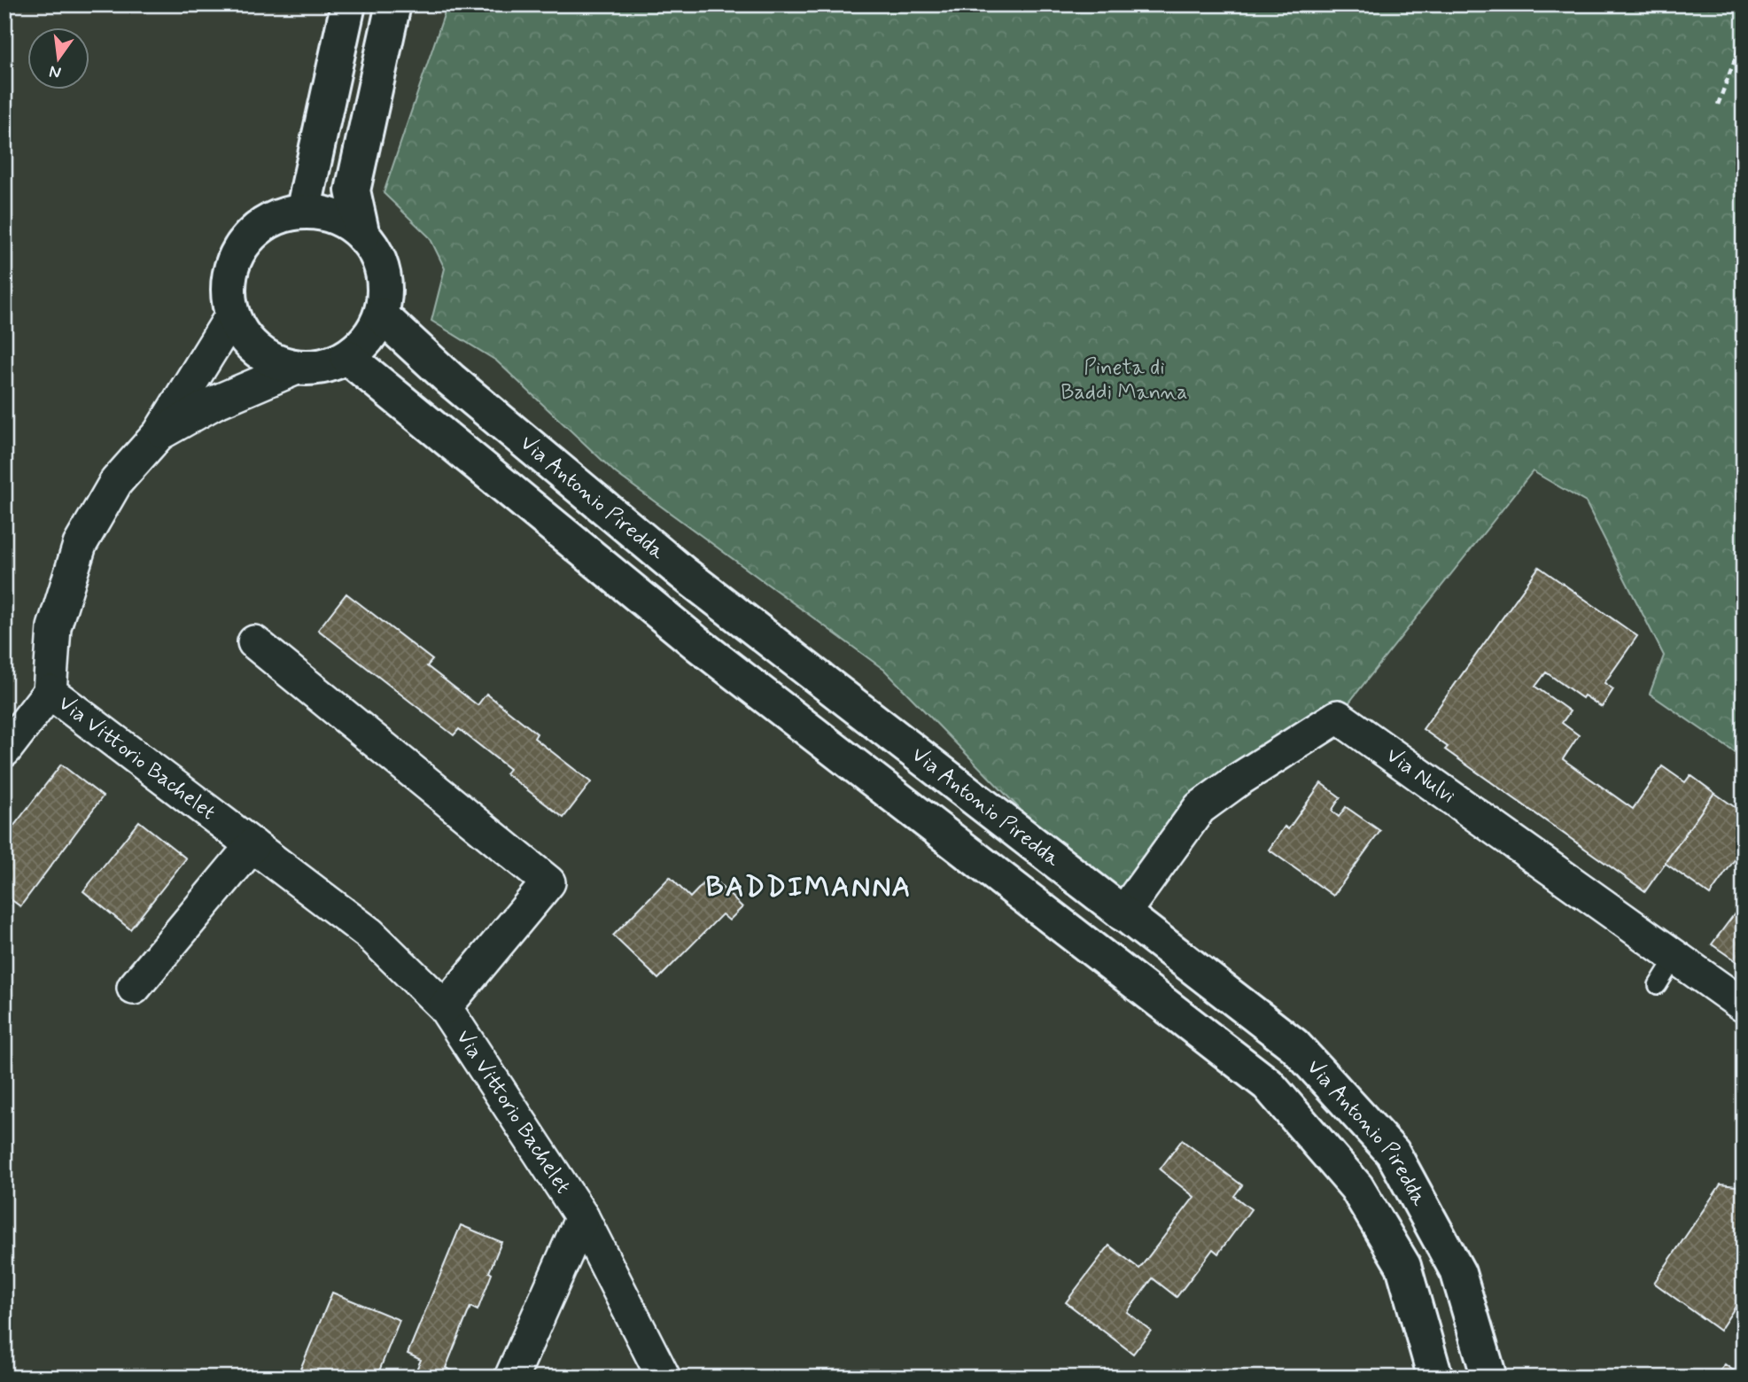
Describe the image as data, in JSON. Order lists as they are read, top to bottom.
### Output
{
  "streets": {
    "street": ["Via Antonio Piredda", "Via Vittorio Bachelet", "Via Nulvi"]
  },
  "crossings": [
    ["Via Antonio Piredda", "Via Vittorio Bachelet"],
    ["Via Antonio Piredda", "Via Nulvi"]
  ],
  "districts": ["BADDIMANNA"],
  "parks": ["Pineta di Baddi Manna"],
  "north": "bottom"
}
